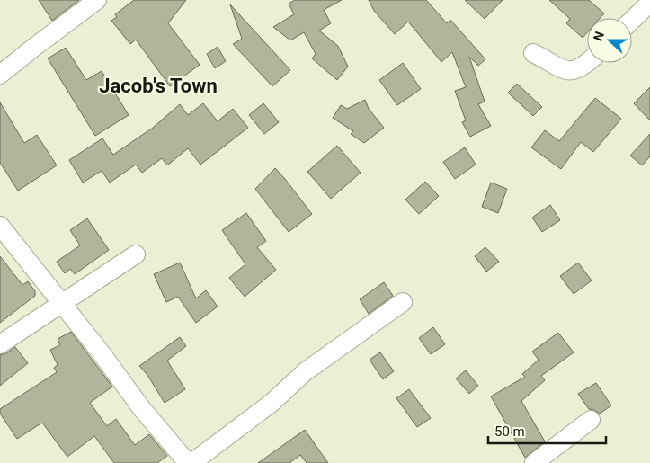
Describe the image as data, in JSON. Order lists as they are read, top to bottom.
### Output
{
  "districts": ["Jacob's Town"],
  "scale_bar": "50 m",
  "north": "left"
}
